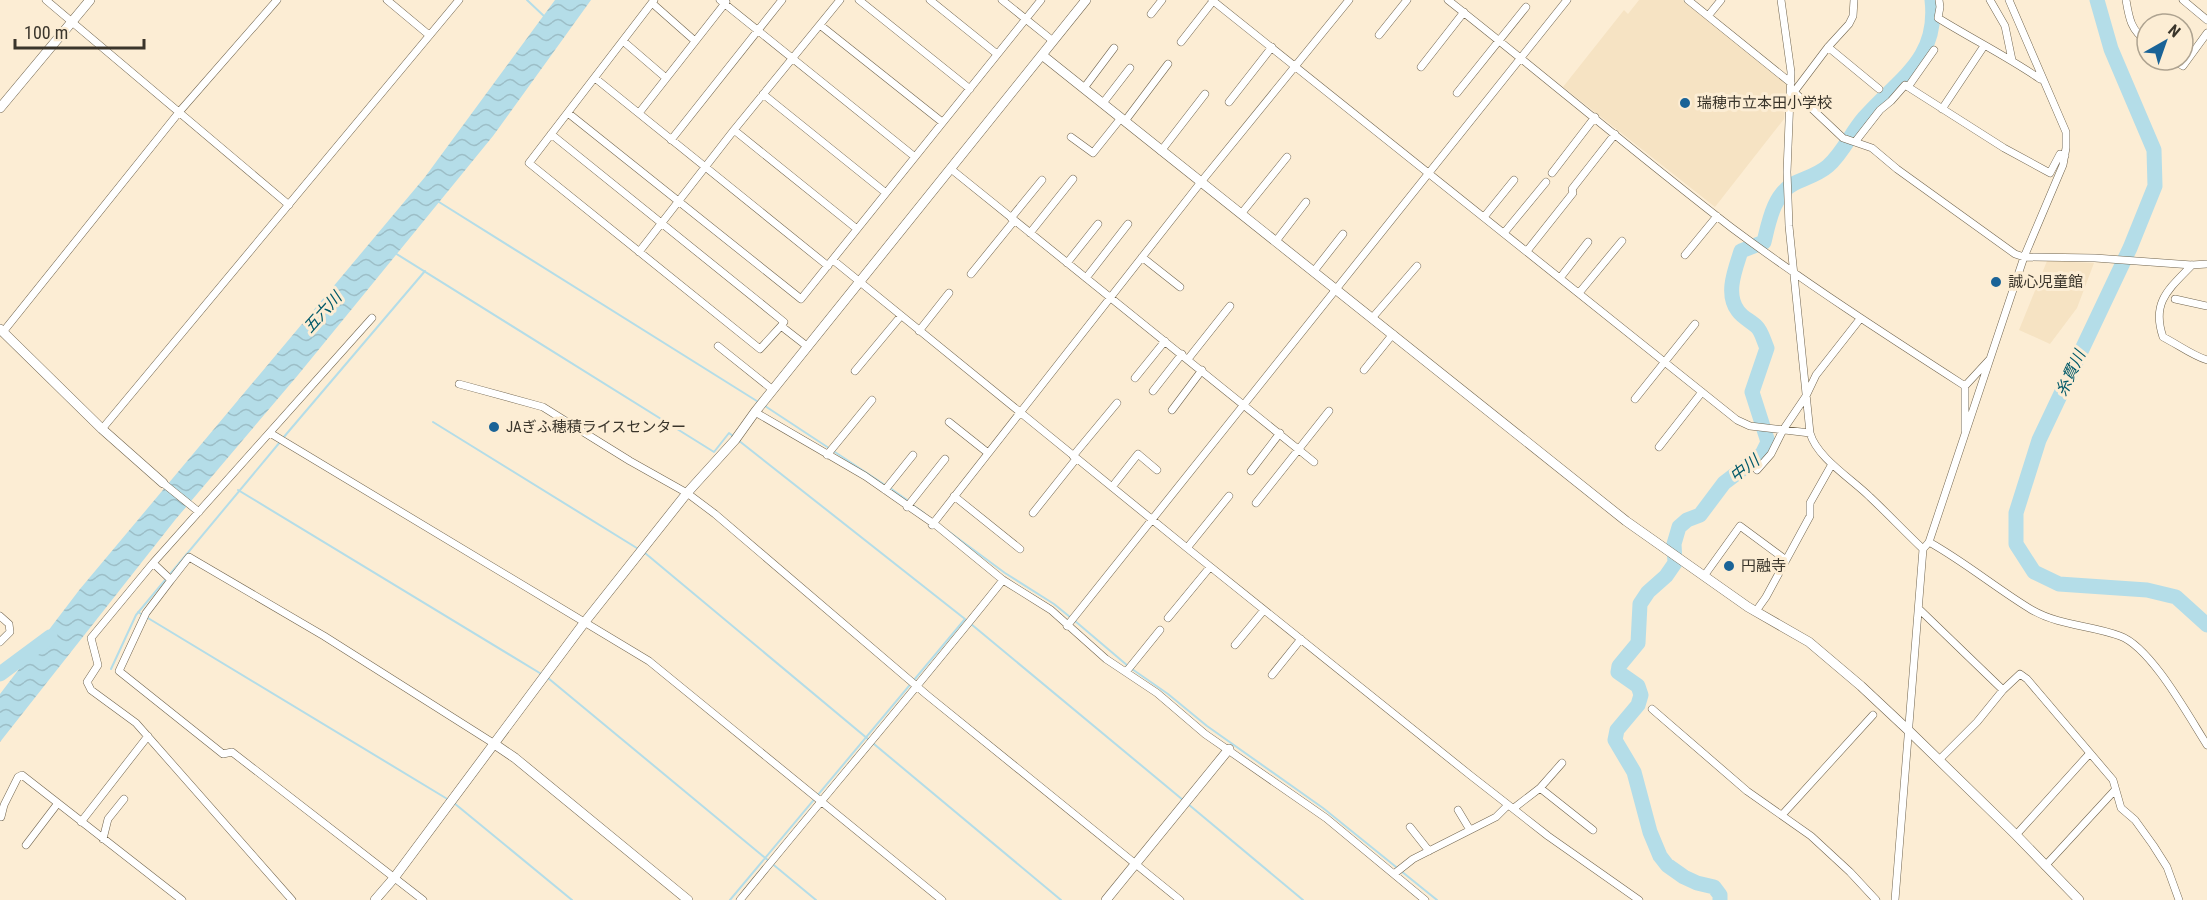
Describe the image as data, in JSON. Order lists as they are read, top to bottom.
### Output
{
  "water": ["五六川", "糸貫川", "中川"],
  "places": [
    "瑞穂市立本田小学校",
    "誠心児童館",
    "JAぎふ穂積ライスセンター",
    "円融寺"
  ],
  "scale_bar": "100 m",
  "north": "top right"
}
